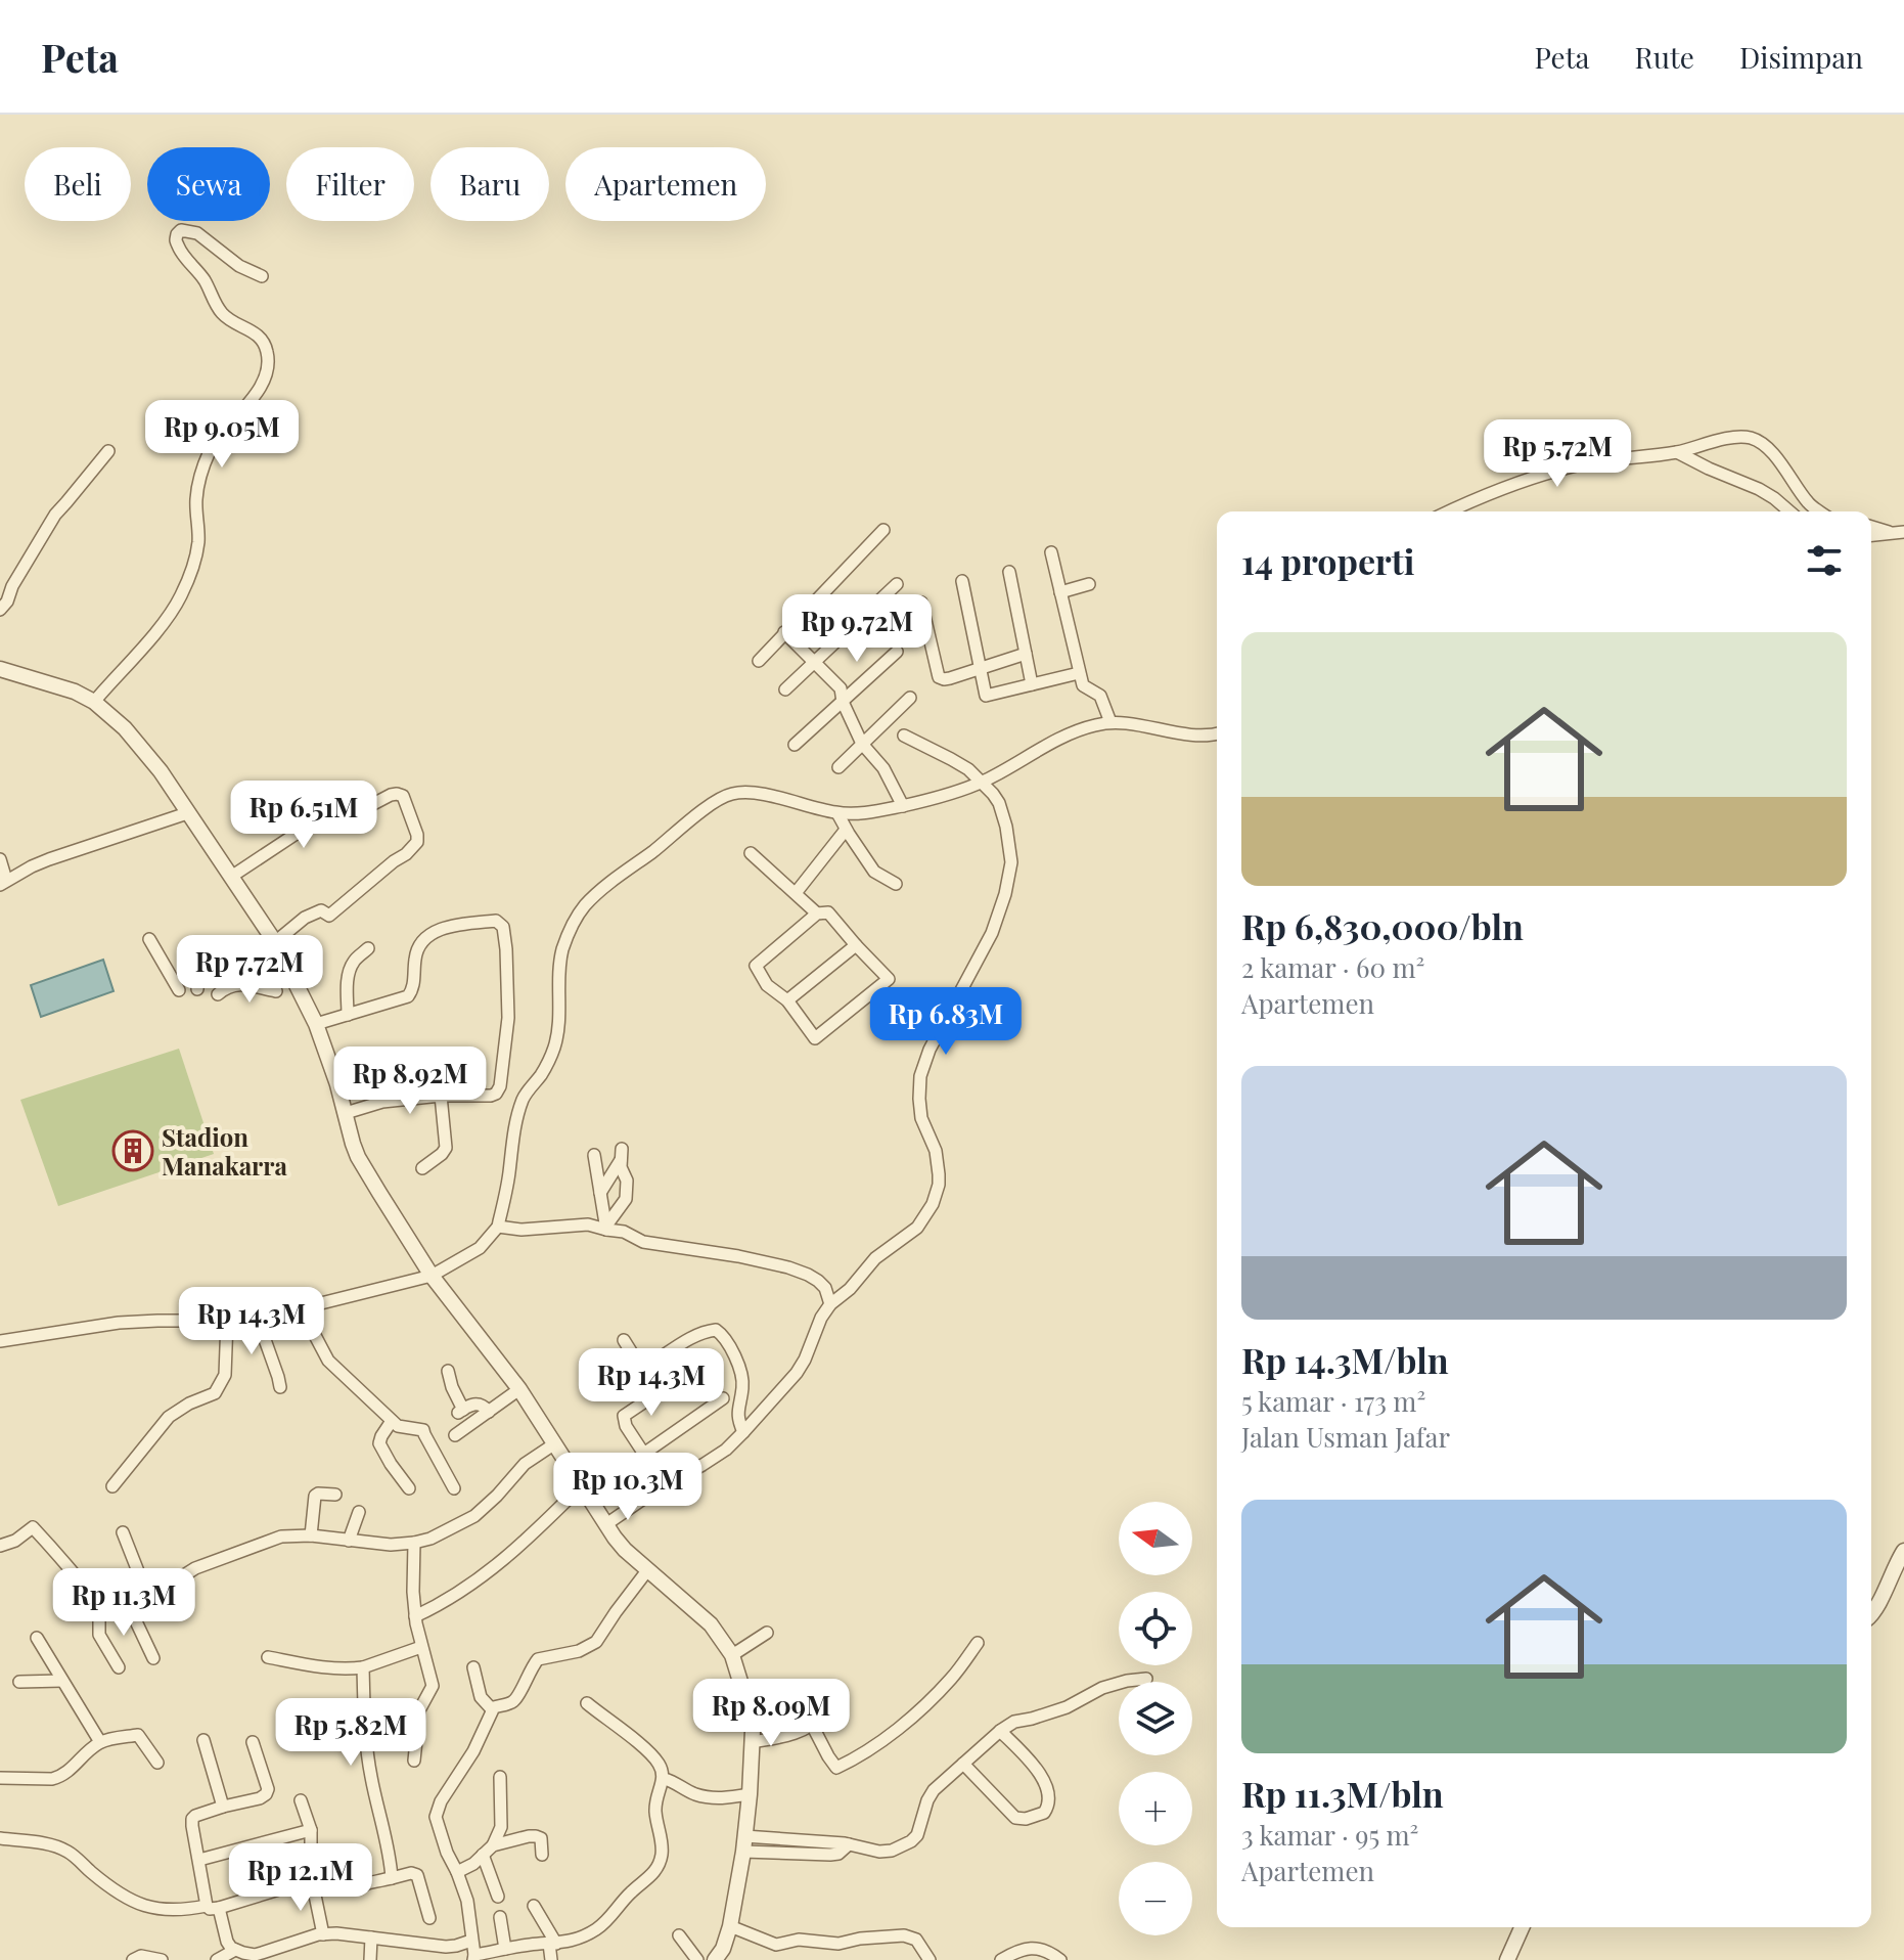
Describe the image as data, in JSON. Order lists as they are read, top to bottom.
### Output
{
  "places": {
    "building": ["Stadion Manakarra"]
  },
  "north": "left",
  "page": {
    "header": "Peta",
    "nav": ["Peta", "Rute", "Disimpan"],
    "chip": [
      "Beli",
      "Sewa",
      "Filter",
      "Baru",
      "Apartemen"
    ],
    "price": [
      "Rp 9.05M",
      "Rp 5.72M",
      "Rp 9.72M",
      "Rp 6.51M",
      "Rp 7.72M",
      "Rp 6.83M",
      "Rp 8.92M",
      "Rp 14.3M",
      "Rp 14.3M",
      "Rp 10.3M",
      "Rp 11.3M",
      "Rp 8.09M",
      "Rp 5.82M",
      "Rp 12.1M"
    ],
    "heading": "14 properti",
    "list": [
      {
        "name": "Rp 6,830,000/bln",
        "note": "2 kamar · 60 m² · Apartemen"
      },
      {
        "name": "Rp 14.3M/bln",
        "note": "5 kamar · 173 m² · Jalan Usman Jafar"
      },
      {
        "name": "Rp 11.3M/bln",
        "note": "3 kamar · 95 m² · Apartemen"
      }
    ],
    "map_buttons": ["+", "−"]
  }
}
